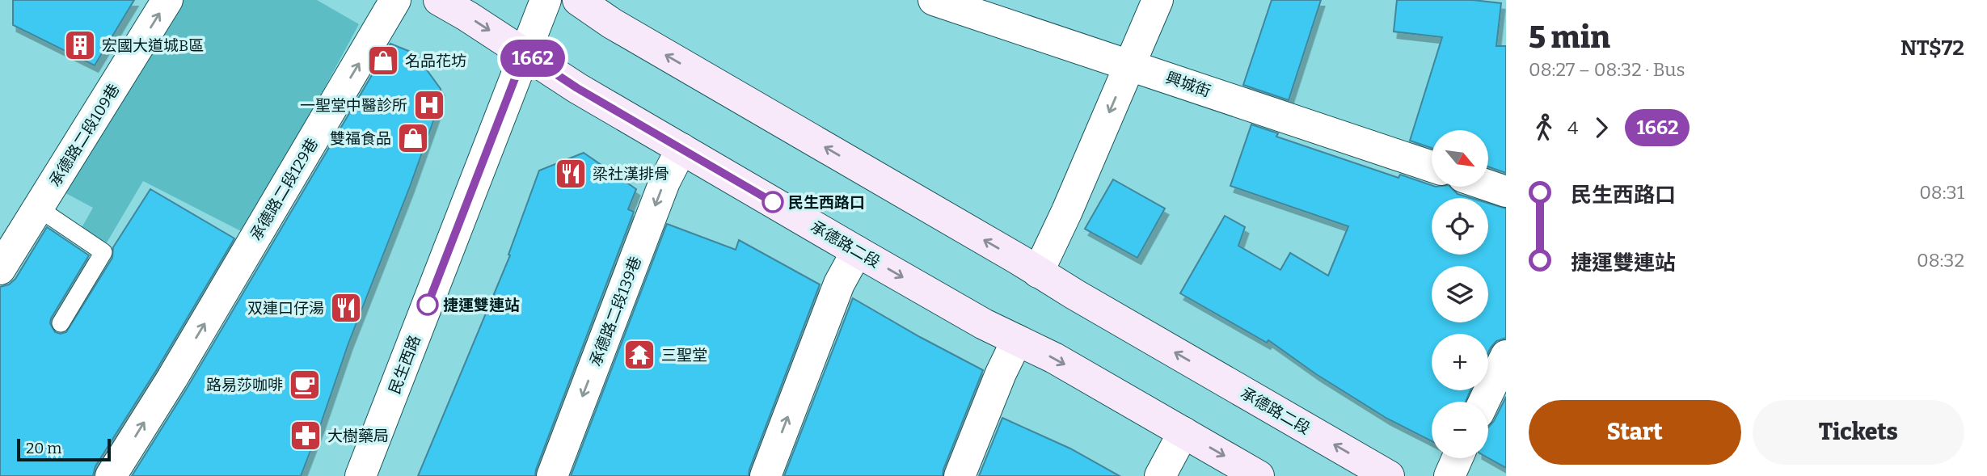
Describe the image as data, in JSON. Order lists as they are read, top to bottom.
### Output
{
  "streets": {
    "main road": ["承德路二段"],
    "street": [
      "興城街",
      "承德路二段109巷",
      "承德路二段129巷",
      "承德路二段139巷",
      "民生西路"
    ]
  },
  "crossings": [
    ["承德路二段", "承德路二段139巷"],
    ["承德路二段", "民生西路"]
  ],
  "one_way": ["承德路二段109巷", "承德路二段129巷"],
  "places": {
    "building": ["宏國大道城B區"],
    "shop": ["名品花坊", "雙福食品"],
    "hospital": ["一聖堂中醫診所"],
    "restaurant": ["梁社漢排骨", "双連口仔湯"],
    "other": ["民生西路口", "捷運雙連站"],
    "temple": ["三聖堂"],
    "cafe": ["路易莎咖啡"],
    "pharmacy": ["大樹藥局"]
  },
  "lines": ["bus line 1662"],
  "scale_bar": "20 m",
  "north": "bottom right",
  "page": {
    "on_map": "1662",
    "heading": ["5 min", "08:27 – 08:32 · Bus", "NT$72"],
    "legs": ["4", "1662"],
    "map_buttons": ["+", "−"],
    "list": [
      {
        "name": "民生西路口",
        "value": "08:31"
      },
      {
        "name": "捷運雙連站",
        "value": "08:32"
      }
    ],
    "buttons": ["Start", "Tickets"],
    "scale": "20 m"
  }
}
